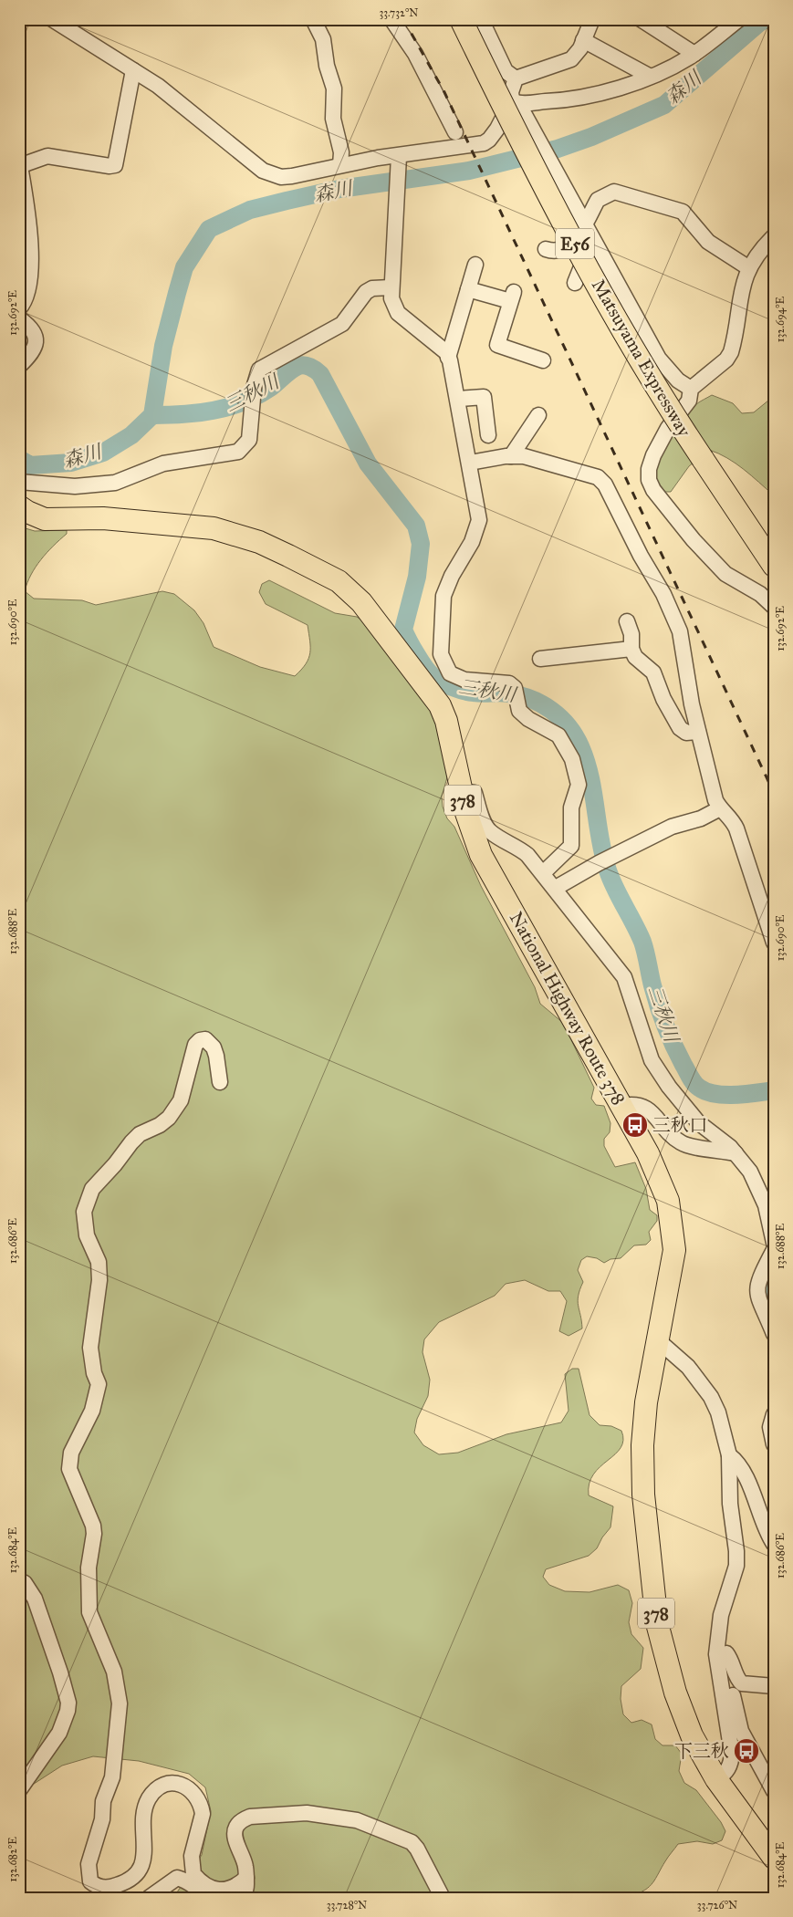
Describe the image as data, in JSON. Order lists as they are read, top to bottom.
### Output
{
  "streets": {
    "highway": [
      "E56",
      "Matsuyama Expressway",
      "378",
      "National Highway Route 378"
    ]
  },
  "water": ["森川", "三秋川"],
  "places": {
    "bus stop": ["三秋口", "下三秋"]
  },
  "coordinates": [
    "33.732°N",
    "132.692°E",
    "132.694°E",
    "132.690°E",
    "132.688°E",
    "132.686°E",
    "132.684°E",
    "132.682°E",
    "33.728°N",
    "33.726°N"
  ]
}
